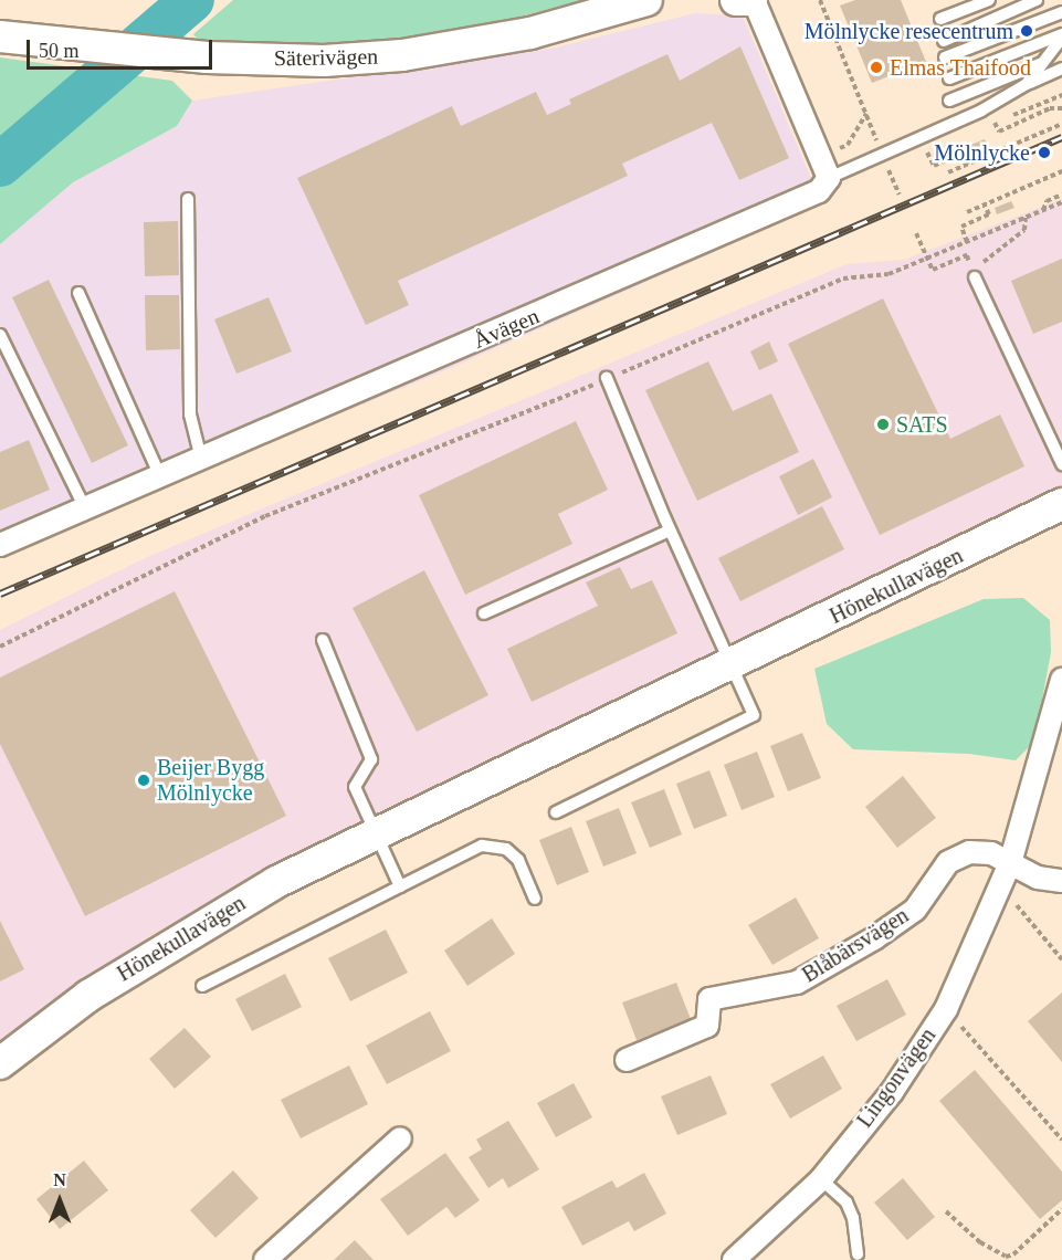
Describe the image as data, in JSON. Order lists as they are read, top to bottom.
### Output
{
  "streets": {
    "street": [
      "Säterivägen",
      "Åvägen",
      "Hönekullavägen",
      "Blåbärsvägen",
      "Lingonvägen"
    ]
  },
  "crossings": [
    ["Blåbärsvägen", "Lingonvägen"]
  ],
  "places": [
    "Mölnlycke resecentrum",
    "Elmas Thaifood",
    "Mölnlycke",
    "SATS",
    "Beijer Bygg Mölnlycke"
  ],
  "scale_bar": "50 m",
  "north": "top"
}
